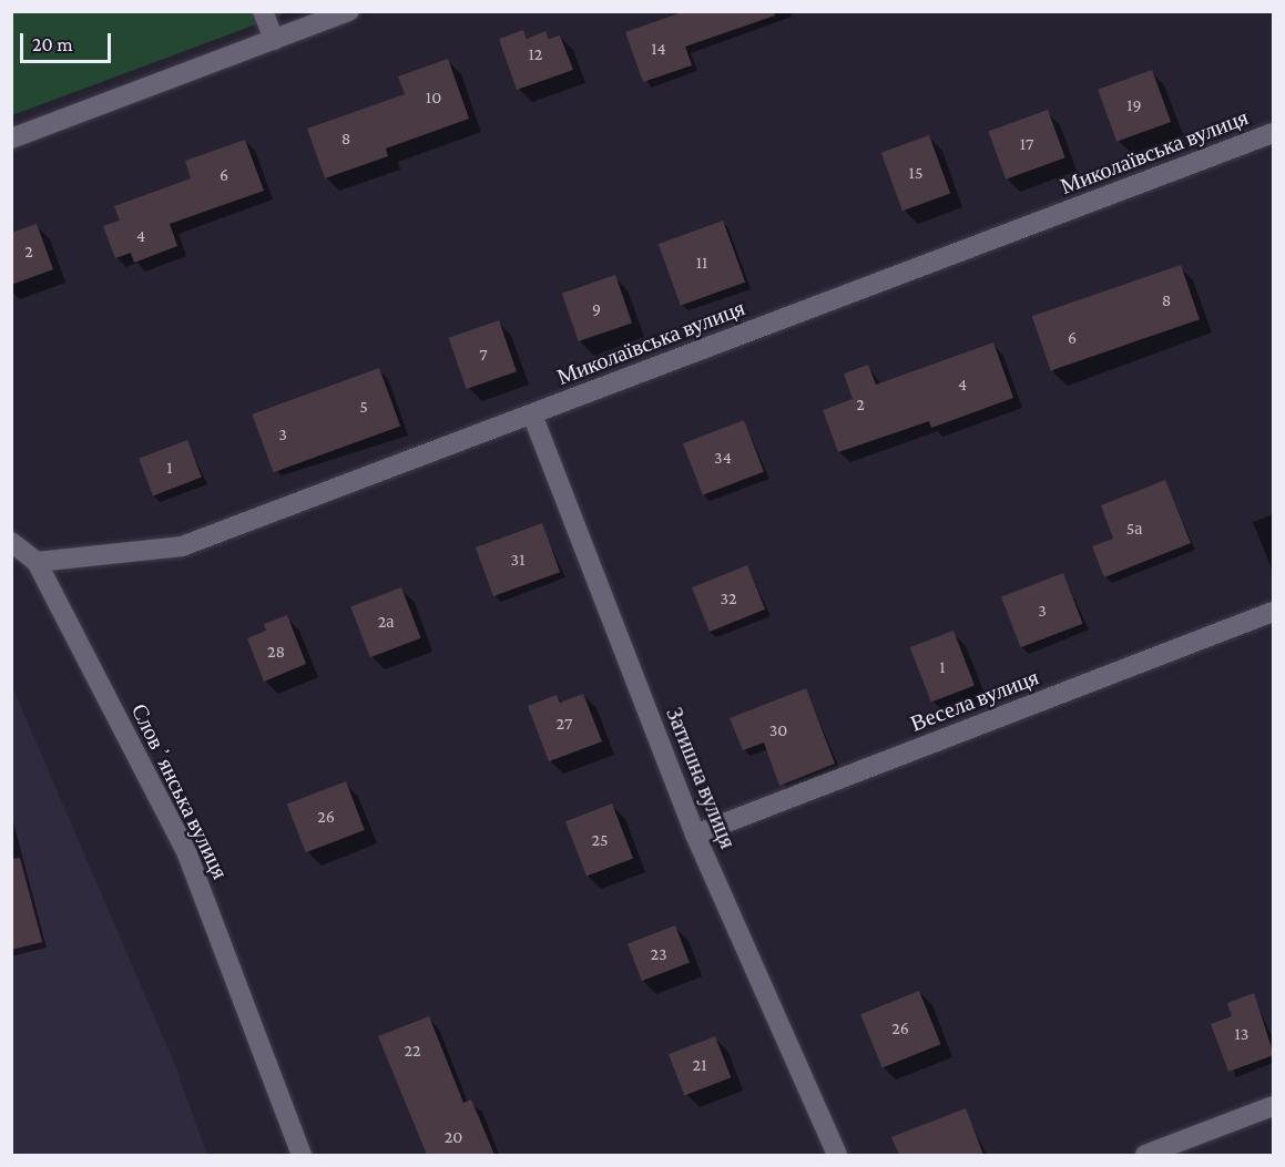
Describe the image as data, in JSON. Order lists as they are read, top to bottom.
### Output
{
  "streets": {
    "street": [
      "Миколаївська вулиця",
      "Весела вулиця",
      "Затишна вулиця",
      "Словʼянська вулиця"
    ]
  },
  "crossings": [
    ["Миколаївська вулиця", "Затишна вулиця"],
    ["Миколаївська вулиця", "Словʼянська вулиця"],
    ["Весела вулиця", "Затишна вулиця"]
  ],
  "house_numbers": [
    "14",
    "12",
    "10",
    "19",
    "8",
    "17",
    "15",
    "6",
    "4",
    "2",
    "11",
    "8",
    "9",
    "6",
    "7",
    "4",
    "2",
    "5",
    "3",
    "34",
    "1",
    "5а",
    "31",
    "32",
    "3",
    "2а",
    "28",
    "1",
    "27",
    "30",
    "26",
    "25",
    "23",
    "26",
    "13",
    "22",
    "21",
    "20"
  ],
  "scale_bar": "20 m"
}
